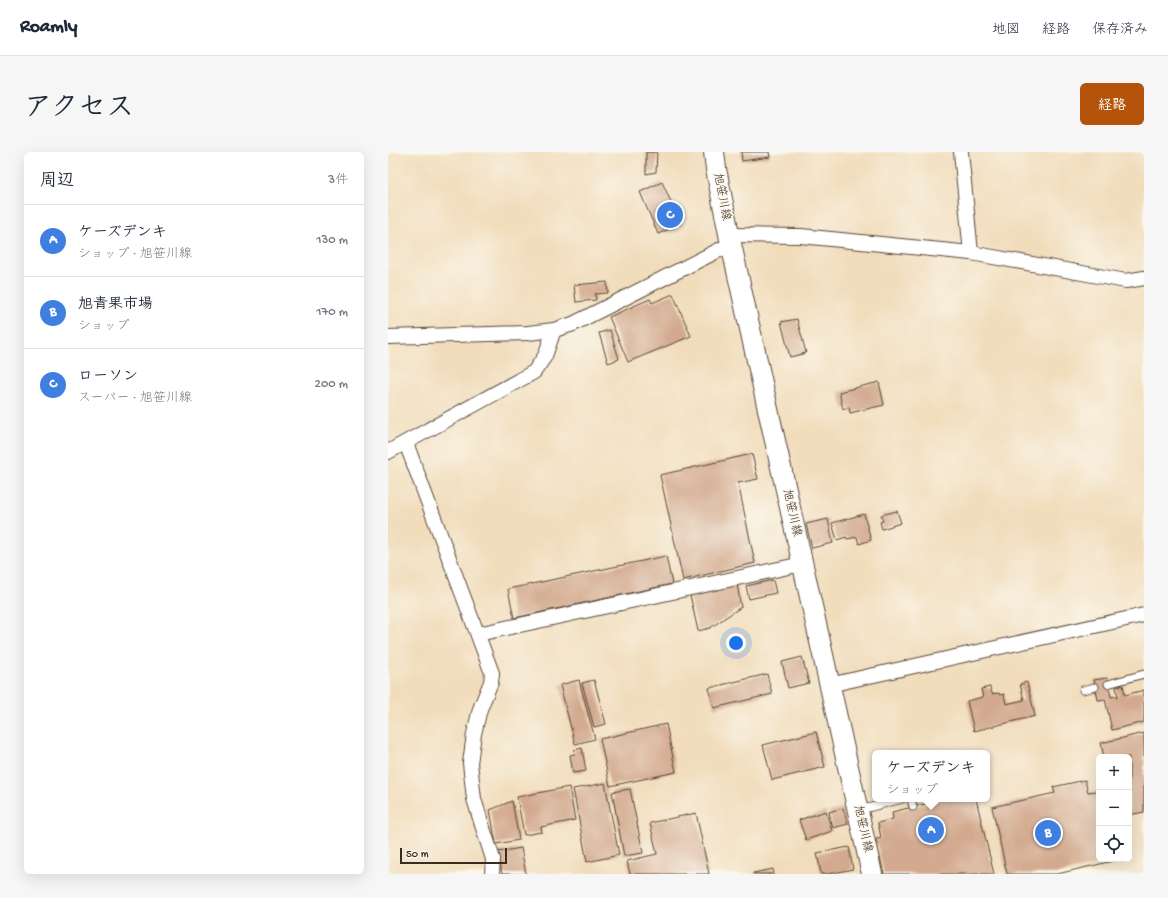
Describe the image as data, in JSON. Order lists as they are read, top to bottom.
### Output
{
  "streets": {
    "main road": ["旭笹川線"]
  },
  "scale_bar": "50 m",
  "page": {
    "header": "Roamly",
    "nav": ["地図", "経路", "保存済み"],
    "title": "アクセス",
    "buttons": "経路",
    "heading": ["周辺", "3件"],
    "pins": ["C", "A", "B"],
    "list": [
      {
        "mark": "A",
        "name": "ケーズデンキ",
        "note": "ショップ · 旭笹川線",
        "value": "130 m"
      },
      {
        "mark": "B",
        "name": "旭青果市場",
        "note": "ショップ",
        "value": "170 m"
      },
      {
        "mark": "C",
        "name": "ローソン",
        "note": "スーパー · 旭笹川線",
        "value": "200 m"
      }
    ],
    "popup": ["ケーズデンキ", "ショップ"],
    "map_buttons": ["+", "−"],
    "scale": "50 m"
  }
}
